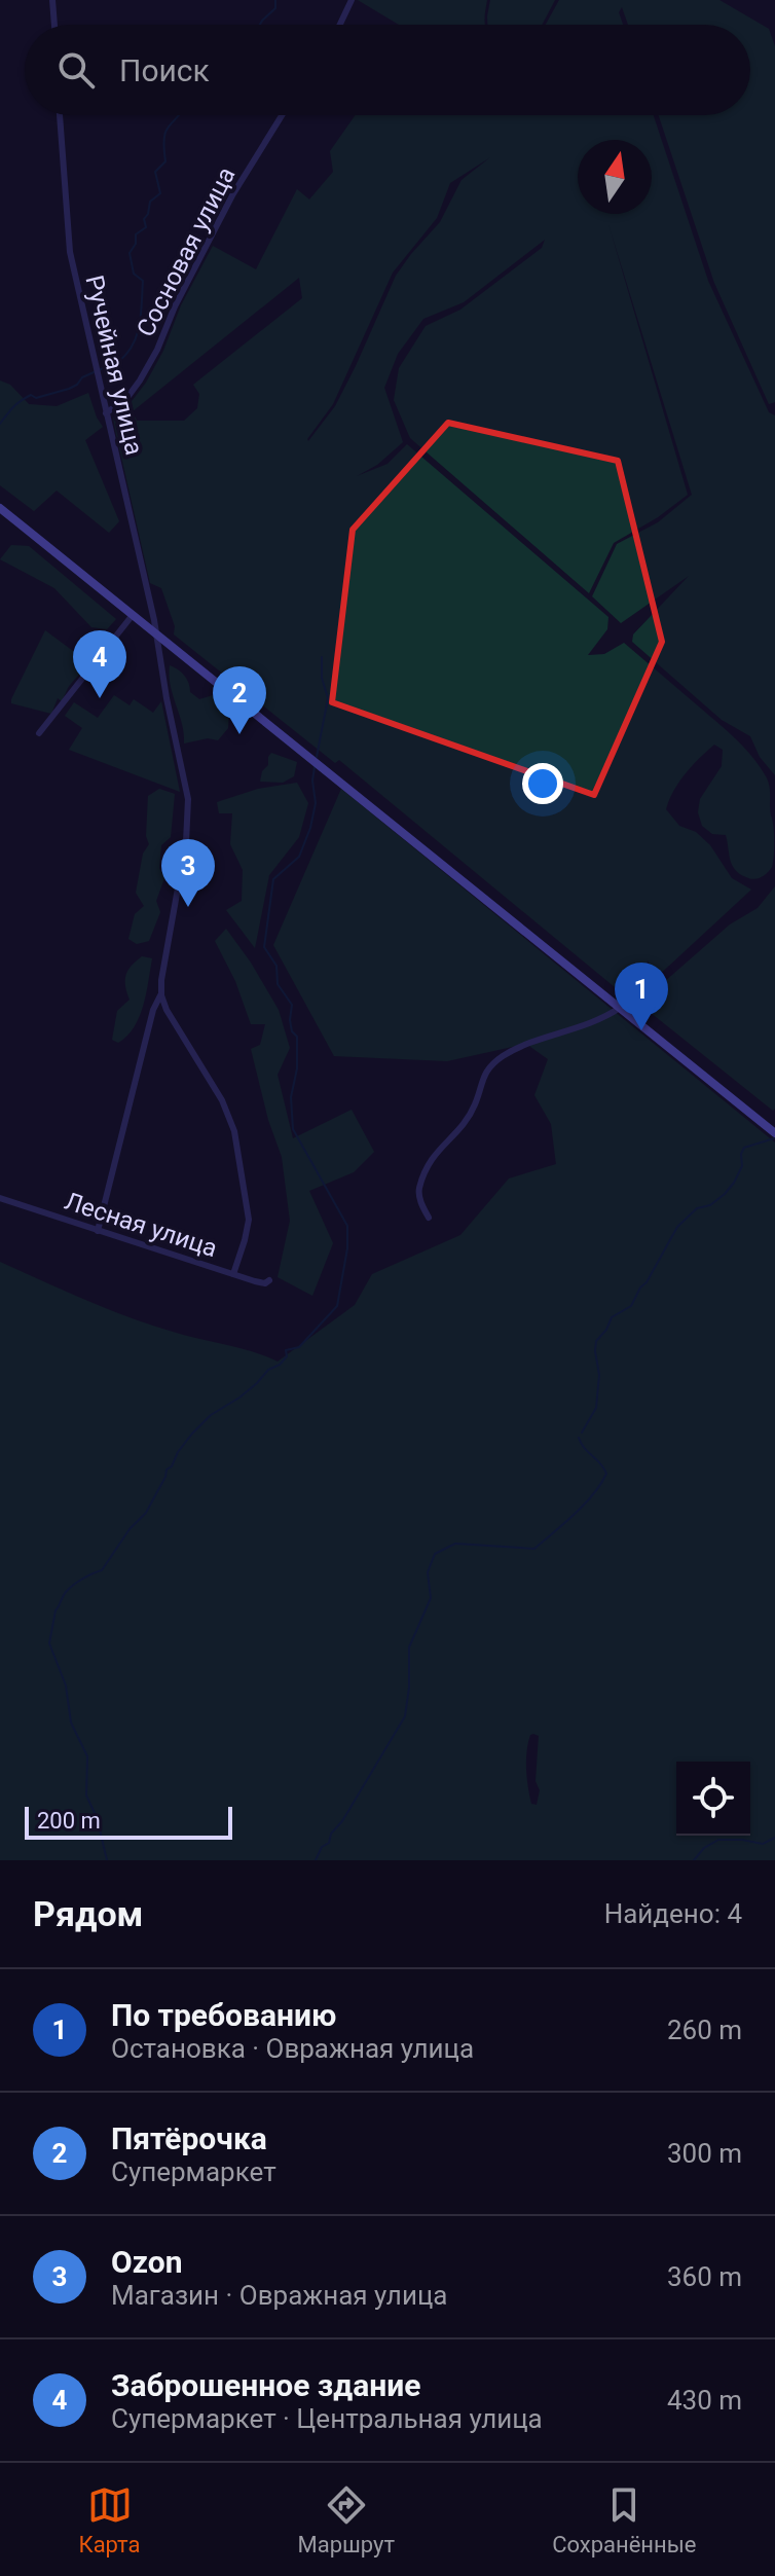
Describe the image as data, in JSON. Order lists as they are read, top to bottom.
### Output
{
  "streets": {
    "street": ["Сосновая улица", "Ручейная улица", "Лесная улица"]
  },
  "crossings": [
    ["Сосновая улица", "Ручейная улица"],
    ["Ручейная улица", "Лесная улица"]
  ],
  "scale_bar": "200 m",
  "north": "top",
  "page": {
    "search": "Поиск",
    "pins": [
      "4",
      "2",
      "3",
      "1"
    ],
    "scale": "200 m",
    "heading": ["Рядом", "Найдено: 4"],
    "list": [
      {
        "mark": "1",
        "name": "По требованию",
        "note": "Остановка · Овражная улица",
        "value": "260 m"
      },
      {
        "mark": "2",
        "name": "Пятёрочка",
        "note": "Супермаркет",
        "value": "300 m"
      },
      {
        "mark": "3",
        "name": "Ozon",
        "note": "Магазин · Овражная улица",
        "value": "360 m"
      },
      {
        "mark": "4",
        "name": "Заброшенное здание",
        "note": "Супермаркет · Центральная улица",
        "value": "430 m"
      }
    ],
    "nav": ["Карта", "Маршрут", "Сохранённые"]
  }
}
